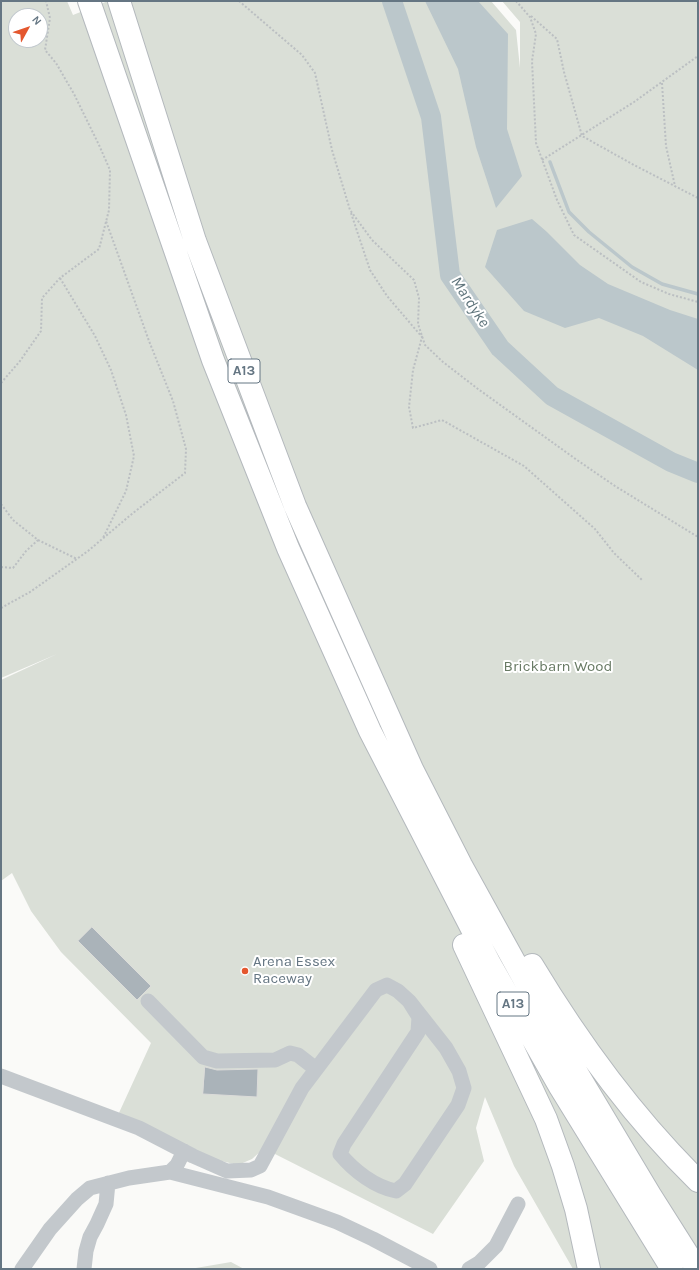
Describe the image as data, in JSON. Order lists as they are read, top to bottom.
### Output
{
  "streets": {
    "highway": ["A13"]
  },
  "water": ["Mardyke"],
  "parks": ["Brickbarn Wood"],
  "places": ["Arena Essex Raceway"],
  "north": "top right"
}
